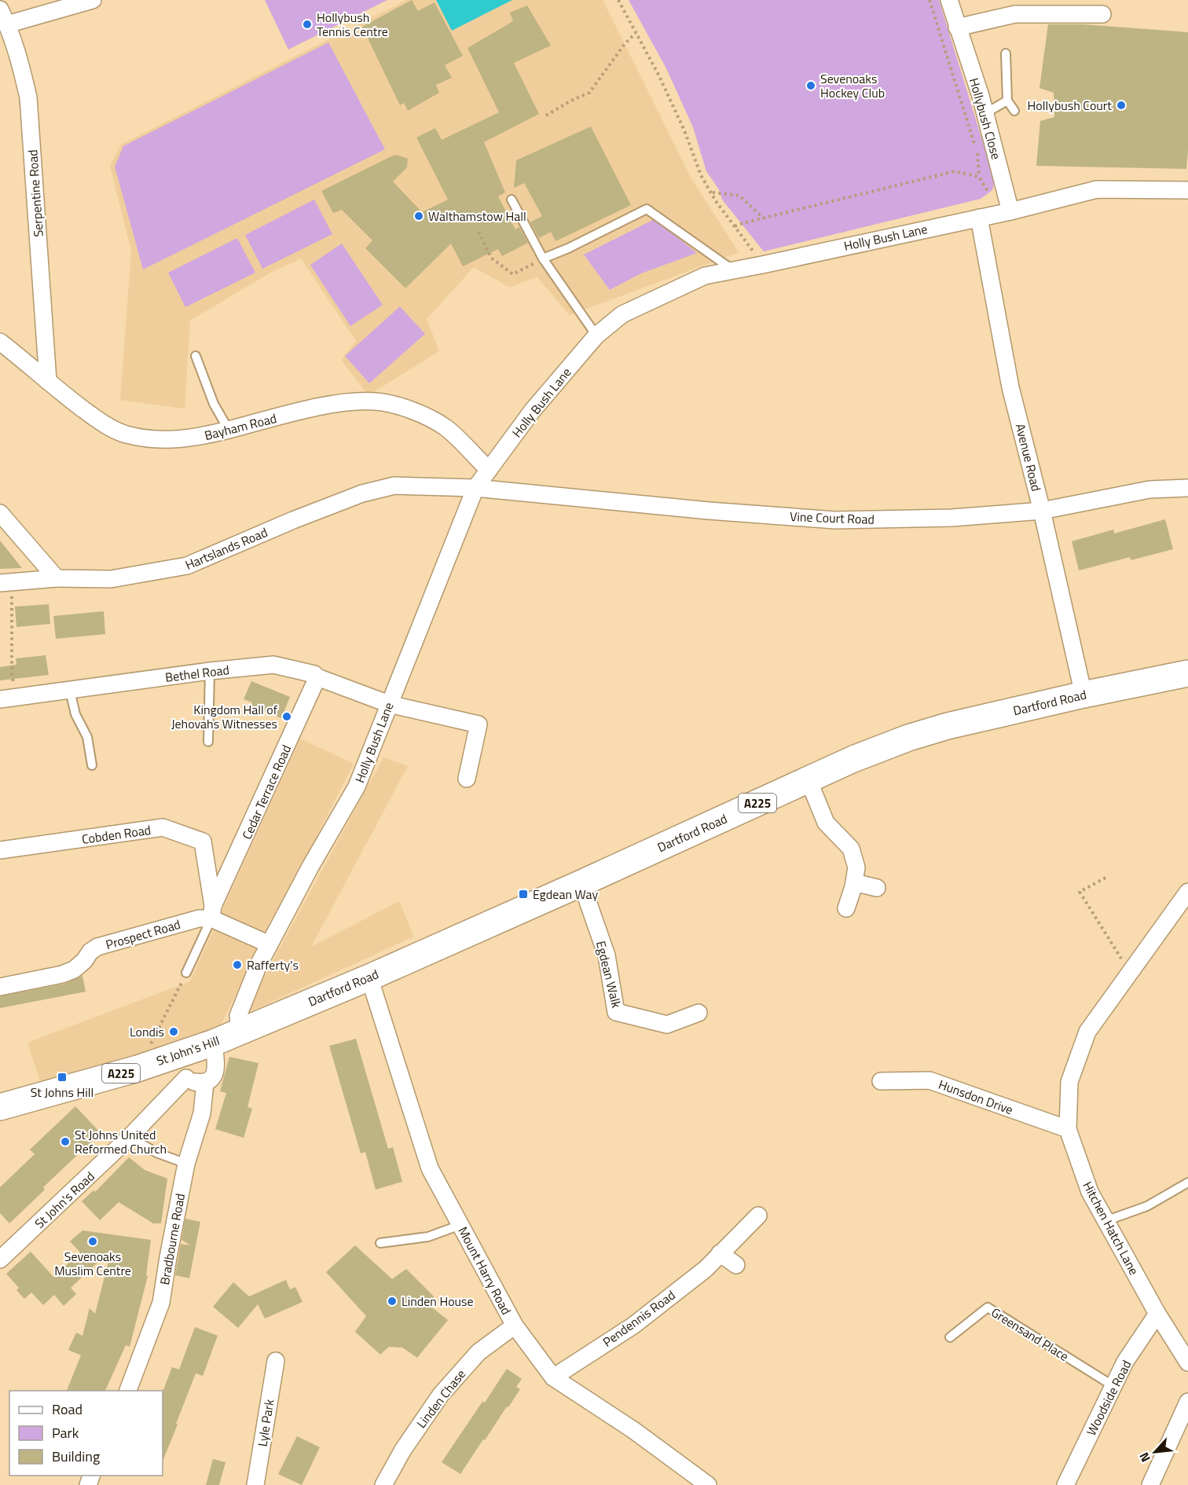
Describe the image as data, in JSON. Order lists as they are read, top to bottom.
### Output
{
  "streets": {
    "main road": ["Dartford Road", "A225", "St John's Hill"],
    "street": [
      "Hollybush Close",
      "Serpentine Road",
      "Holly Bush Lane",
      "Bayham Road",
      "Avenue Road",
      "Vine Court Road",
      "Hartslands Road",
      "Bethel Road",
      "Cedar Terrace Road",
      "Cobden Road",
      "Prospect Road",
      "Egdean Walk",
      "Hunsdon Drive",
      "St John's Road",
      "Hitchen Hatch Lane",
      "Bradbourne Road",
      "Mount Harry Road",
      "Pendennis Road",
      "Woodside Road",
      "Linden Chase",
      "Lyle Park"
    ],
    "lane": ["Greensand Place"]
  },
  "crossings": [
    ["Hollybush Close", "Holly Bush Lane"],
    ["Serpentine Road", "Bayham Road"],
    ["Holly Bush Lane", "Bayham Road"],
    ["Holly Bush Lane", "Avenue Road"],
    ["Holly Bush Lane", "Vine Court Road"],
    ["Holly Bush Lane", "Hartslands Road"],
    ["Holly Bush Lane", "Bethel Road"],
    ["Holly Bush Lane", "Dartford Road"],
    ["Holly Bush Lane", "St John's Hill"],
    ["Avenue Road", "Vine Court Road"],
    ["Avenue Road", "Dartford Road"],
    ["Vine Court Road", "Hartslands Road"],
    ["Bethel Road", "Cedar Terrace Road"],
    ["Dartford Road", "Egdean Walk"],
    ["Dartford Road", "St John's Hill"],
    ["Dartford Road", "Mount Harry Road"],
    ["Cedar Terrace Road", "Cobden Road"],
    ["Cedar Terrace Road", "Prospect Road"],
    ["Cobden Road", "Prospect Road"],
    ["Hunsdon Drive", "Hitchen Hatch Lane"],
    ["Hitchen Hatch Lane", "Woodside Road"],
    ["Mount Harry Road", "Pendennis Road"],
    ["Mount Harry Road", "Linden Chase"],
    ["Greensand Place", "Woodside Road"]
  ],
  "places": {
    "other": [
      "Hollybush Tennis Centre",
      "Sevenoaks Hockey Club",
      "Hollybush Court",
      "Walthamstow Hall",
      "Kingdom Hall of Jehovahs Witnesses",
      "Rafferty's",
      "Londis",
      "St Johns United Reformed Church",
      "Sevenoaks Muslim Centre",
      "Linden House"
    ],
    "transit": ["Egdean Way", "St Johns Hill"]
  },
  "legend": ["Road", "Park", "Building"],
  "north": "bottom left"
}
